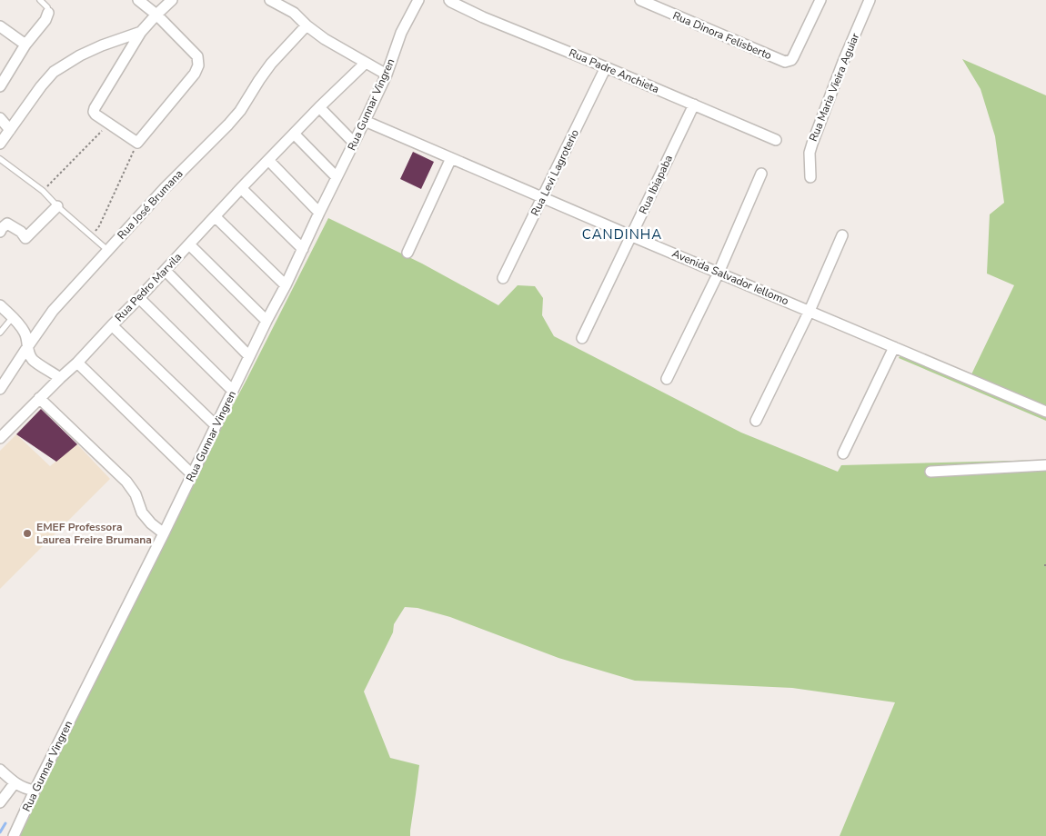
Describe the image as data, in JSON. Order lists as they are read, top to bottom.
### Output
{
  "streets": {
    "street": [
      "Rua Dinora Felisberto",
      "Rua Padre Anchieta",
      "Rua Maria Vieira Aguiar",
      "Rua Gunnar Vingren",
      "Rua Levi Lagroterio",
      "Rua Ibiapaba",
      "Rua José Brumana",
      "Avenida Salvador Iellomo",
      "Rua Pedro Marvila"
    ]
  },
  "crossings": [
    ["Rua Padre Anchieta", "Rua Levi Lagroterio"],
    ["Rua Padre Anchieta", "Rua Ibiapaba"],
    ["Rua Gunnar Vingren", "Avenida Salvador Iellomo"],
    ["Rua Levi Lagroterio", "Avenida Salvador Iellomo"],
    ["Rua Ibiapaba", "Avenida Salvador Iellomo"]
  ],
  "districts": ["CANDINHA"],
  "places": ["EMEF Professora Laurea Freire Brumana"]
}
